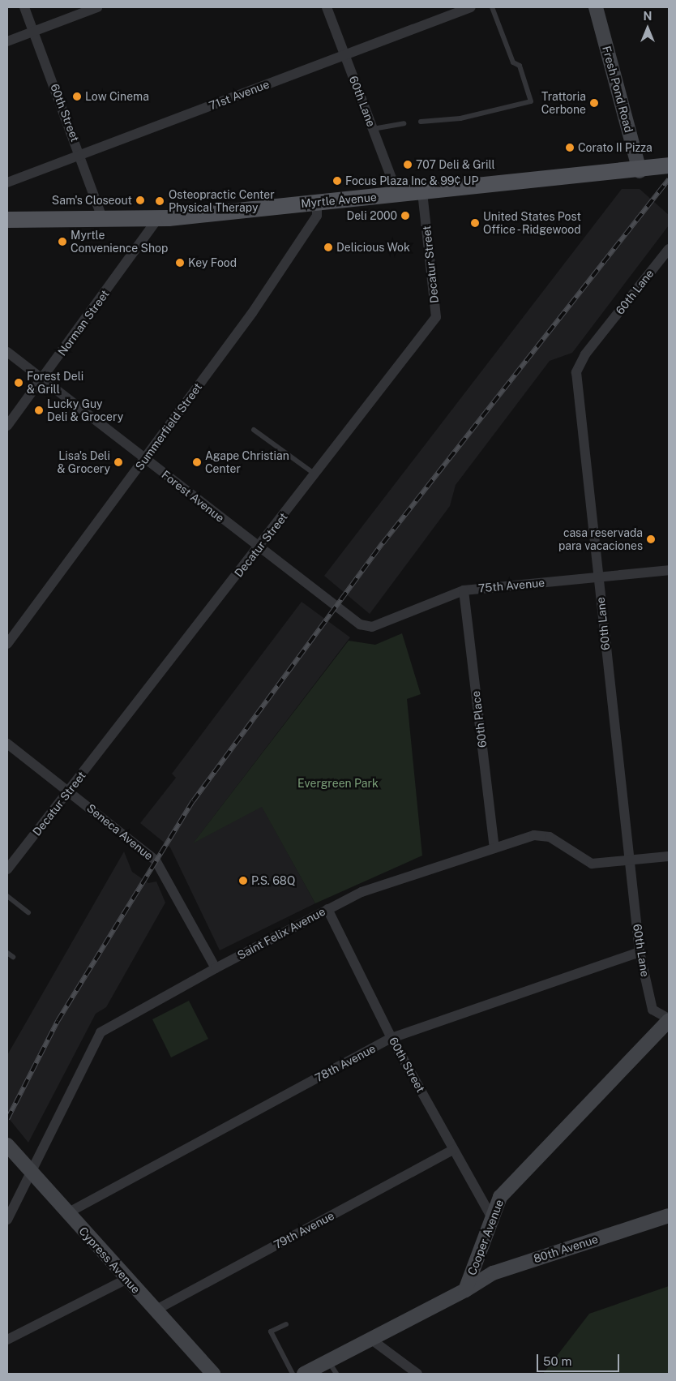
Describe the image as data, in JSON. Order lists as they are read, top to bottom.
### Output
{
  "streets": {
    "main road": [
      "Fresh Pond Road",
      "Myrtle Avenue",
      "Cooper Avenue",
      "80th Avenue",
      "Cypress Avenue"
    ],
    "street": [
      "71st Avenue",
      "60th Lane",
      "60th Street",
      "Decatur Street",
      "Norman Street",
      "Summerfield Street",
      "Forest Avenue",
      "75th Avenue",
      "60th Place",
      "Seneca Avenue",
      "Saint Felix Avenue",
      "78th Avenue",
      "79th Avenue"
    ]
  },
  "crossings": [
    ["Fresh Pond Road", "Myrtle Avenue"],
    ["71st Avenue", "60th Lane"],
    ["71st Avenue", "60th Street"],
    ["60th Lane", "Myrtle Avenue"],
    ["60th Lane", "75th Avenue"],
    ["60th Lane", "Saint Felix Avenue"],
    ["60th Lane", "78th Avenue"],
    ["60th Lane", "Cooper Avenue"],
    ["60th Street", "Myrtle Avenue"],
    ["60th Street", "Saint Felix Avenue"],
    ["60th Street", "78th Avenue"],
    ["60th Street", "79th Avenue"],
    ["60th Street", "Cooper Avenue"],
    ["Myrtle Avenue", "Decatur Street"],
    ["Myrtle Avenue", "Norman Street"],
    ["Myrtle Avenue", "Summerfield Street"],
    ["Decatur Street", "Forest Avenue"],
    ["Decatur Street", "Seneca Avenue"],
    ["Norman Street", "Forest Avenue"],
    ["Summerfield Street", "Forest Avenue"],
    ["Forest Avenue", "75th Avenue"],
    ["75th Avenue", "60th Place"],
    ["60th Place", "Saint Felix Avenue"],
    ["Seneca Avenue", "Saint Felix Avenue"],
    ["Saint Felix Avenue", "Cypress Avenue"],
    ["78th Avenue", "Cypress Avenue"],
    ["79th Avenue", "Cypress Avenue"],
    ["Cooper Avenue", "80th Avenue"]
  ],
  "parks": ["Evergreen Park"],
  "places": [
    "Low Cinema",
    "Trattoria Cerbone",
    "Corato II Pizza",
    "707 Deli & Grill",
    "Focus Plaza Inc & 99¢ UP",
    "Sam's Closeout",
    "Osteopractic Center Physical Therapy",
    "Deli 2000",
    "United States Post Office - Ridgewood",
    "Myrtle Convenience Shop",
    "Delicious Wok",
    "Key Food",
    "Forest Deli & Grill",
    "Lucky Guy Deli & Grocery",
    "Lisa's Deli & Grocery",
    "Agape Christian Center",
    "casa reservada para vacaciones",
    "P.S. 68Q"
  ],
  "scale_bar": "50 m",
  "north": "top"
}
